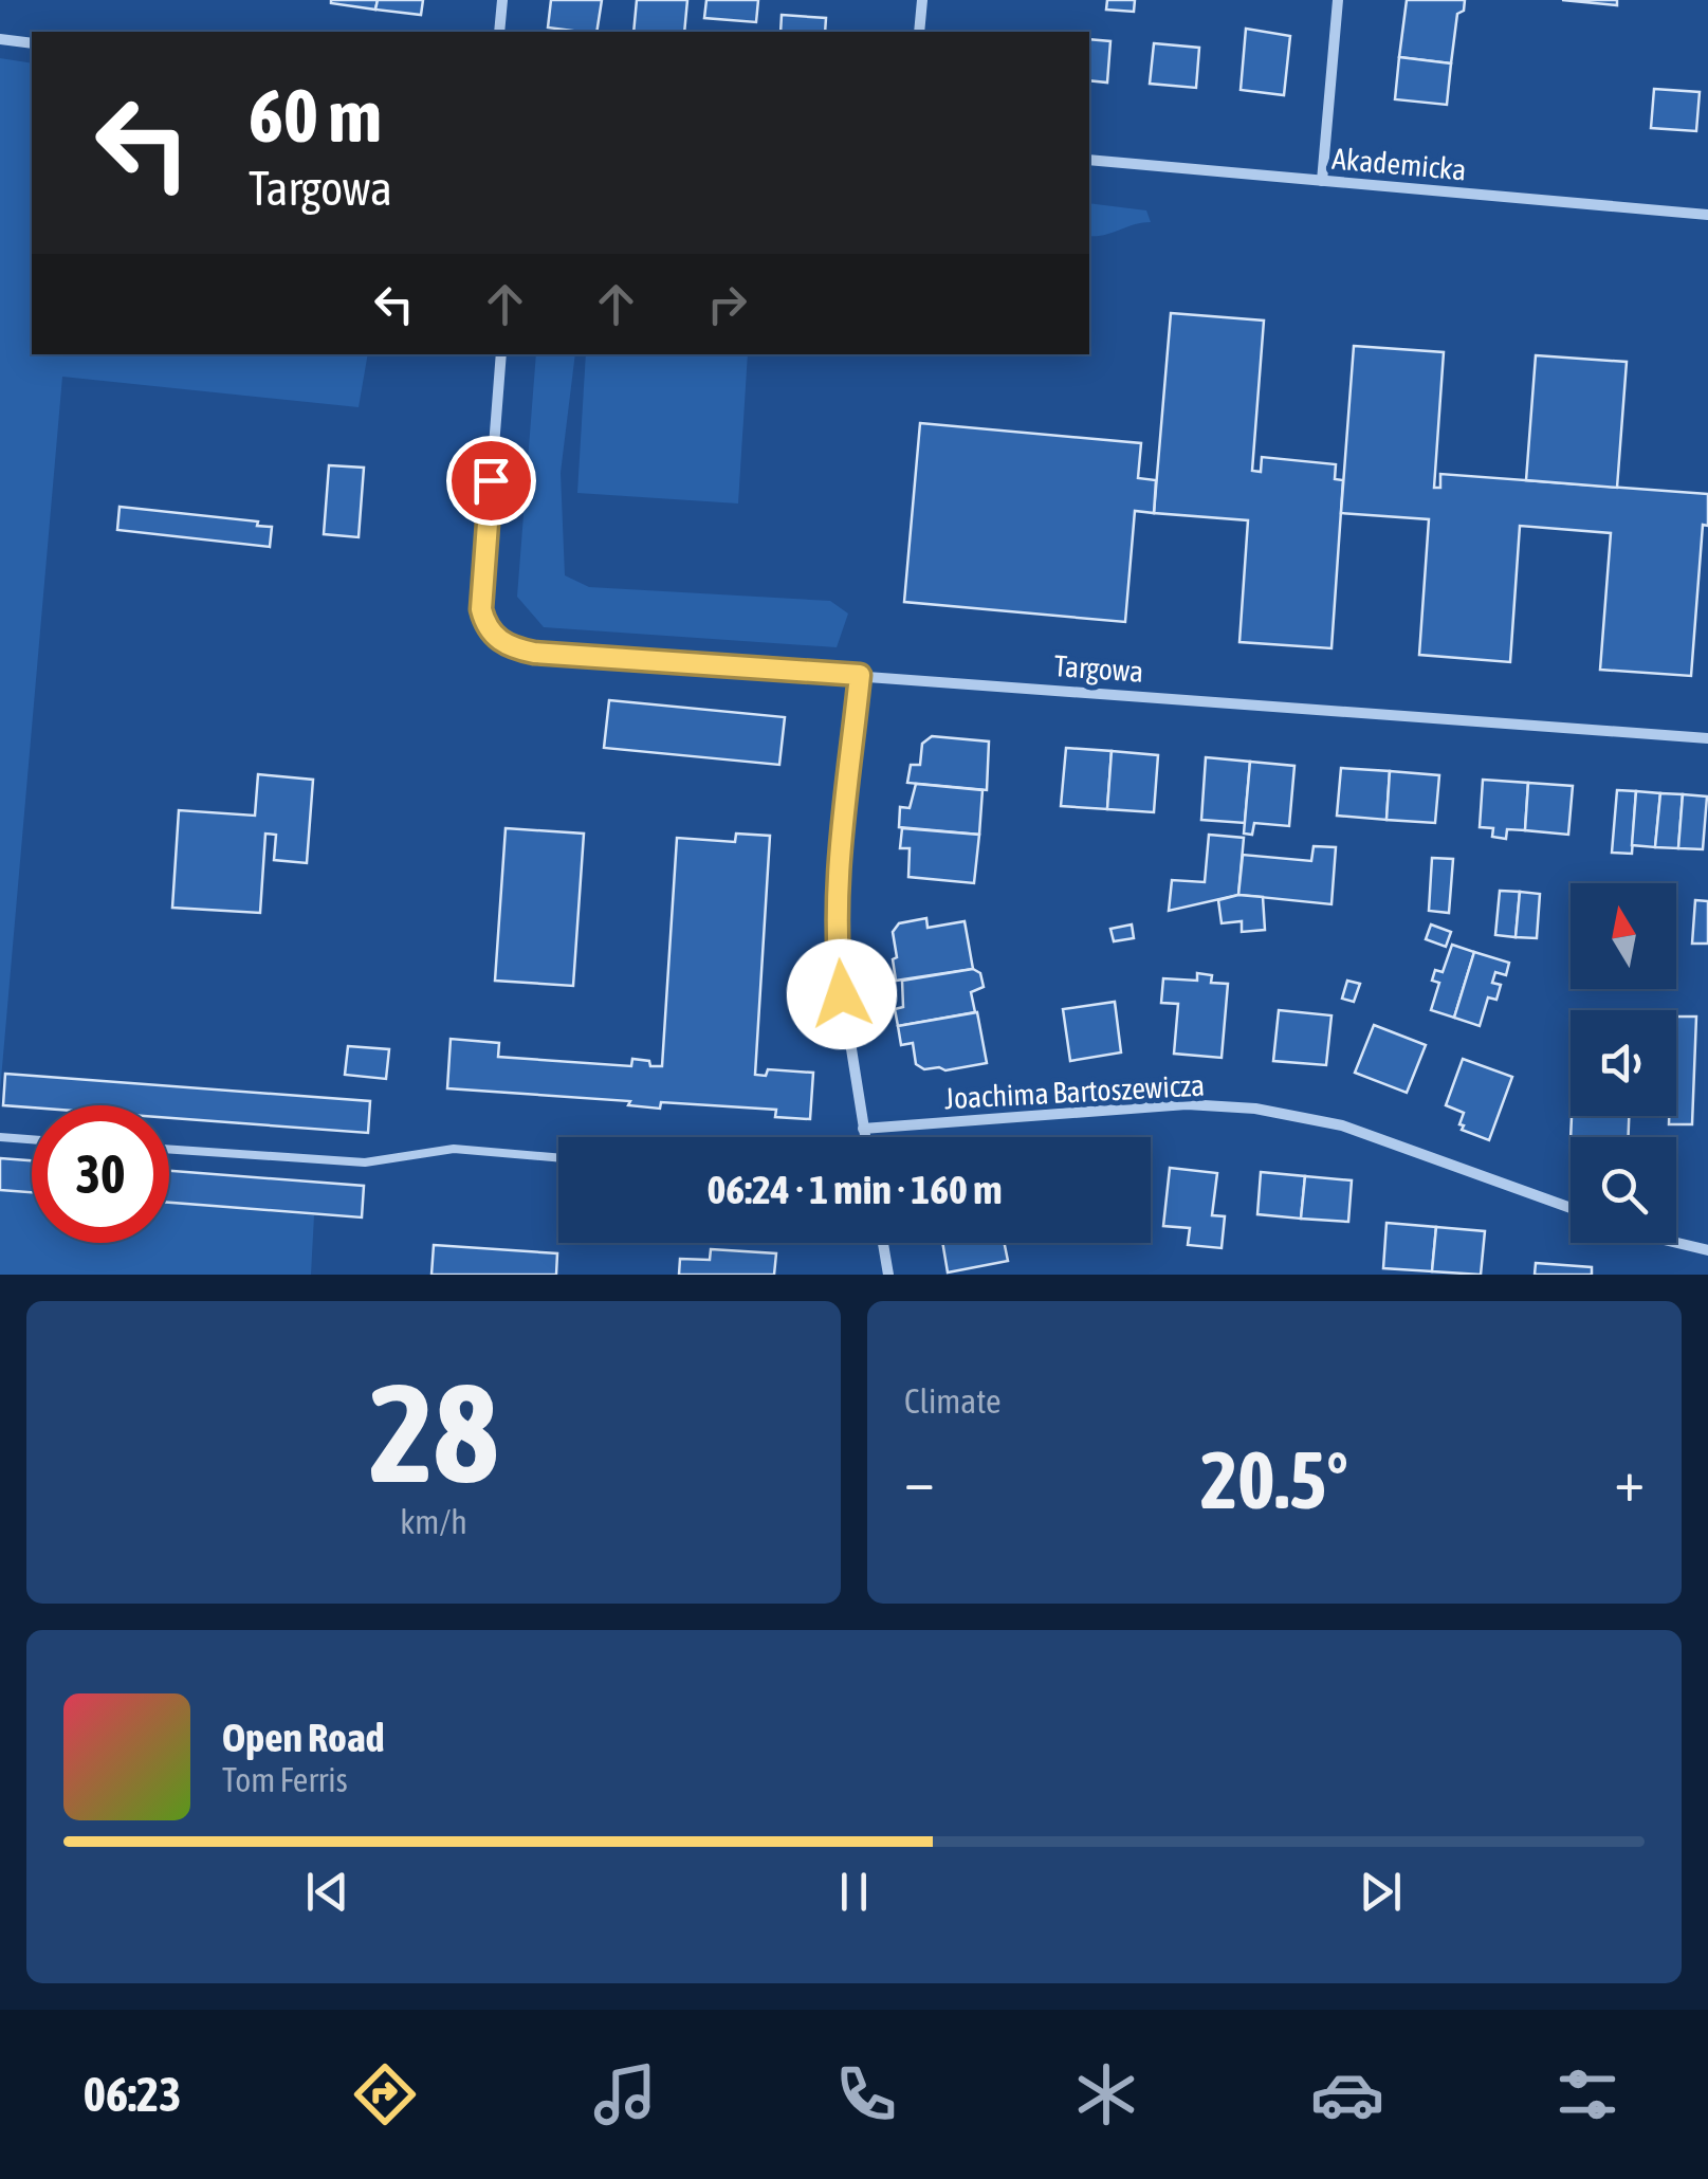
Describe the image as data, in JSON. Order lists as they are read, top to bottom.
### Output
{
  "streets": {
    "street": ["Akademicka", "Targowa", "Joachima Bartoszewicza"]
  },
  "north": "top",
  "page": {
    "turn": ["60 m", "Targowa"],
    "limit": "30",
    "trip": "06:24 · 1 min · 160 m",
    "tile": [
      ["28", "km/h"],
      "Climate"
    ],
    "heat": ["−", "20.5°", "+"],
    "song": ["Open Road", "Tom Ferris"],
    "tabs": "06:23"
  }
}
